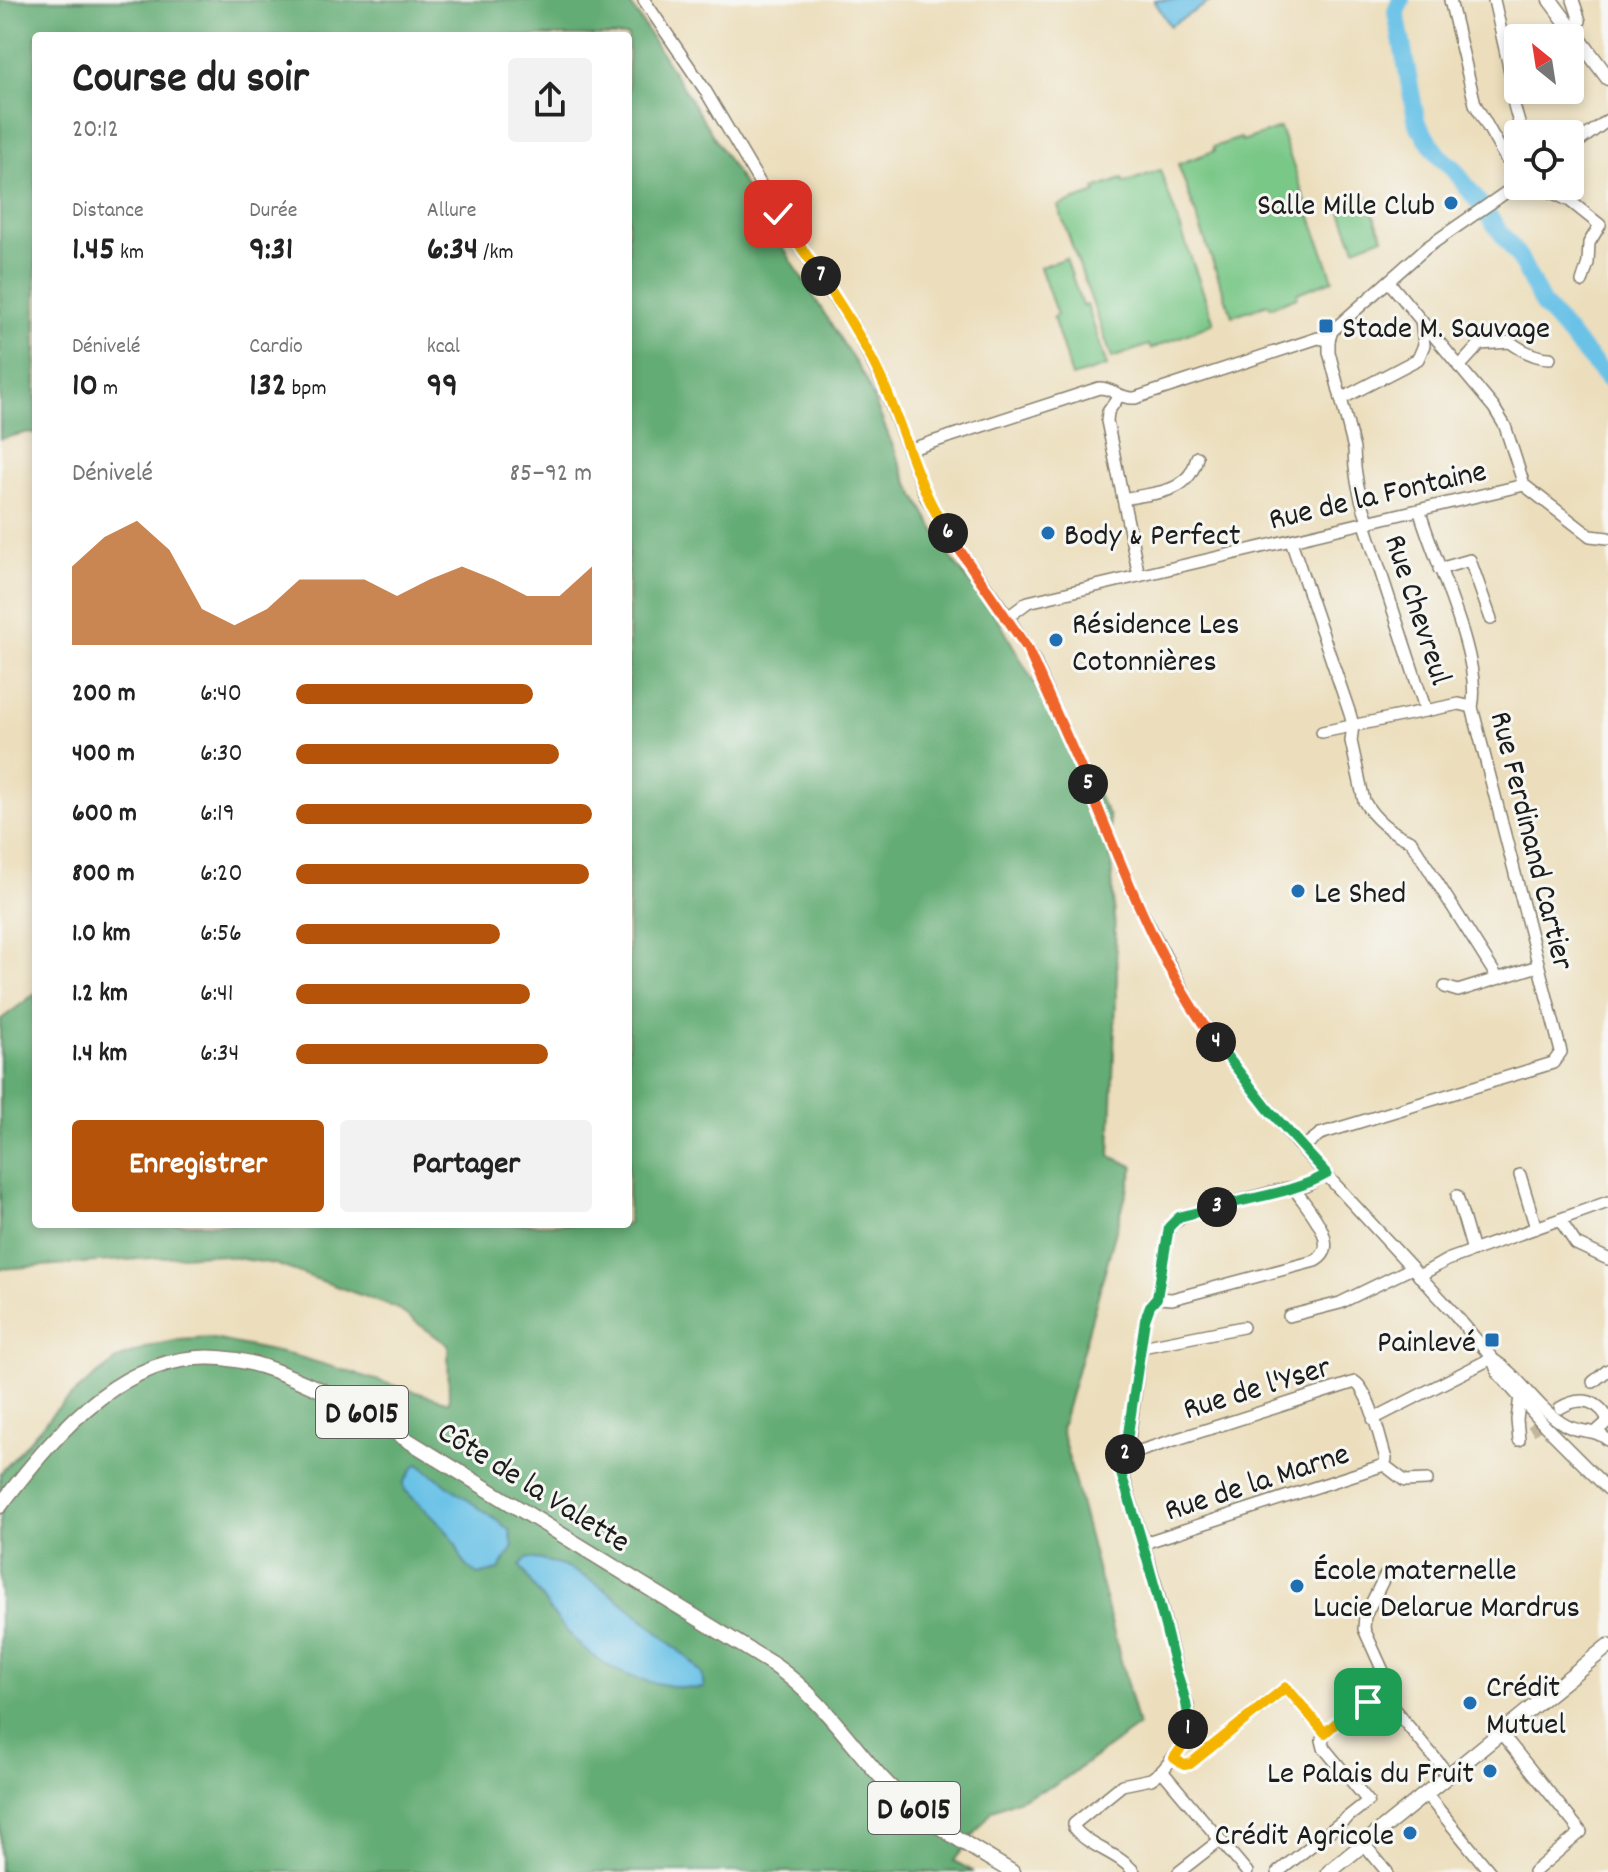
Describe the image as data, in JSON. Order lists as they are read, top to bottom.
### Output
{
  "streets": {
    "main road": ["D 6015", "Côte de la Valette"],
    "street": [
      "Rue de la Fontaine",
      "Rue Chevreul",
      "Rue Ferdinand Cartier",
      "Rue de l'Yser",
      "Rue de la Marne"
    ]
  },
  "crossings": [
    ["Rue de la Fontaine", "Rue Chevreul"],
    ["Rue de la Fontaine", "Rue Ferdinand Cartier"]
  ],
  "places": {
    "other": [
      "Salle Mille Club",
      "Body & Perfect",
      "Résidence Les Cotonnières",
      "Le Shed",
      "École maternelle Lucie Delarue Mardrus",
      "Crédit Mutuel",
      "Le Palais du Fruit",
      "Crédit Agricole"
    ],
    "transit": ["Stade M. Sauvage", "Painlevé"]
  },
  "north": "top left",
  "page": {
    "heading": ["Course du soir", "20:12"],
    "stats": [
      ["Distance", "1.45 km"],
      ["Durée", "9:31"],
      ["Allure", "6:34 /km"],
      ["Dénivelé", "10 m"],
      ["Cardio", "132 bpm"],
      ["kcal", "99"]
    ],
    "pins": [
      "7",
      "6",
      "5",
      "4",
      "3",
      "2",
      "1"
    ],
    "chart": ["Dénivelé", "85–92 m"],
    "list": [
      {
        "name": "200 m",
        "note": "6:40"
      },
      {
        "name": "400 m",
        "note": "6:30"
      },
      {
        "name": "600 m",
        "note": "6:19"
      },
      {
        "name": "800 m",
        "note": "6:20"
      },
      {
        "name": "1.0 km",
        "note": "6:56"
      },
      {
        "name": "1.2 km",
        "note": "6:41"
      },
      {
        "name": "1.4 km",
        "note": "6:34"
      }
    ],
    "buttons": ["Enregistrer", "Partager"]
  }
}
